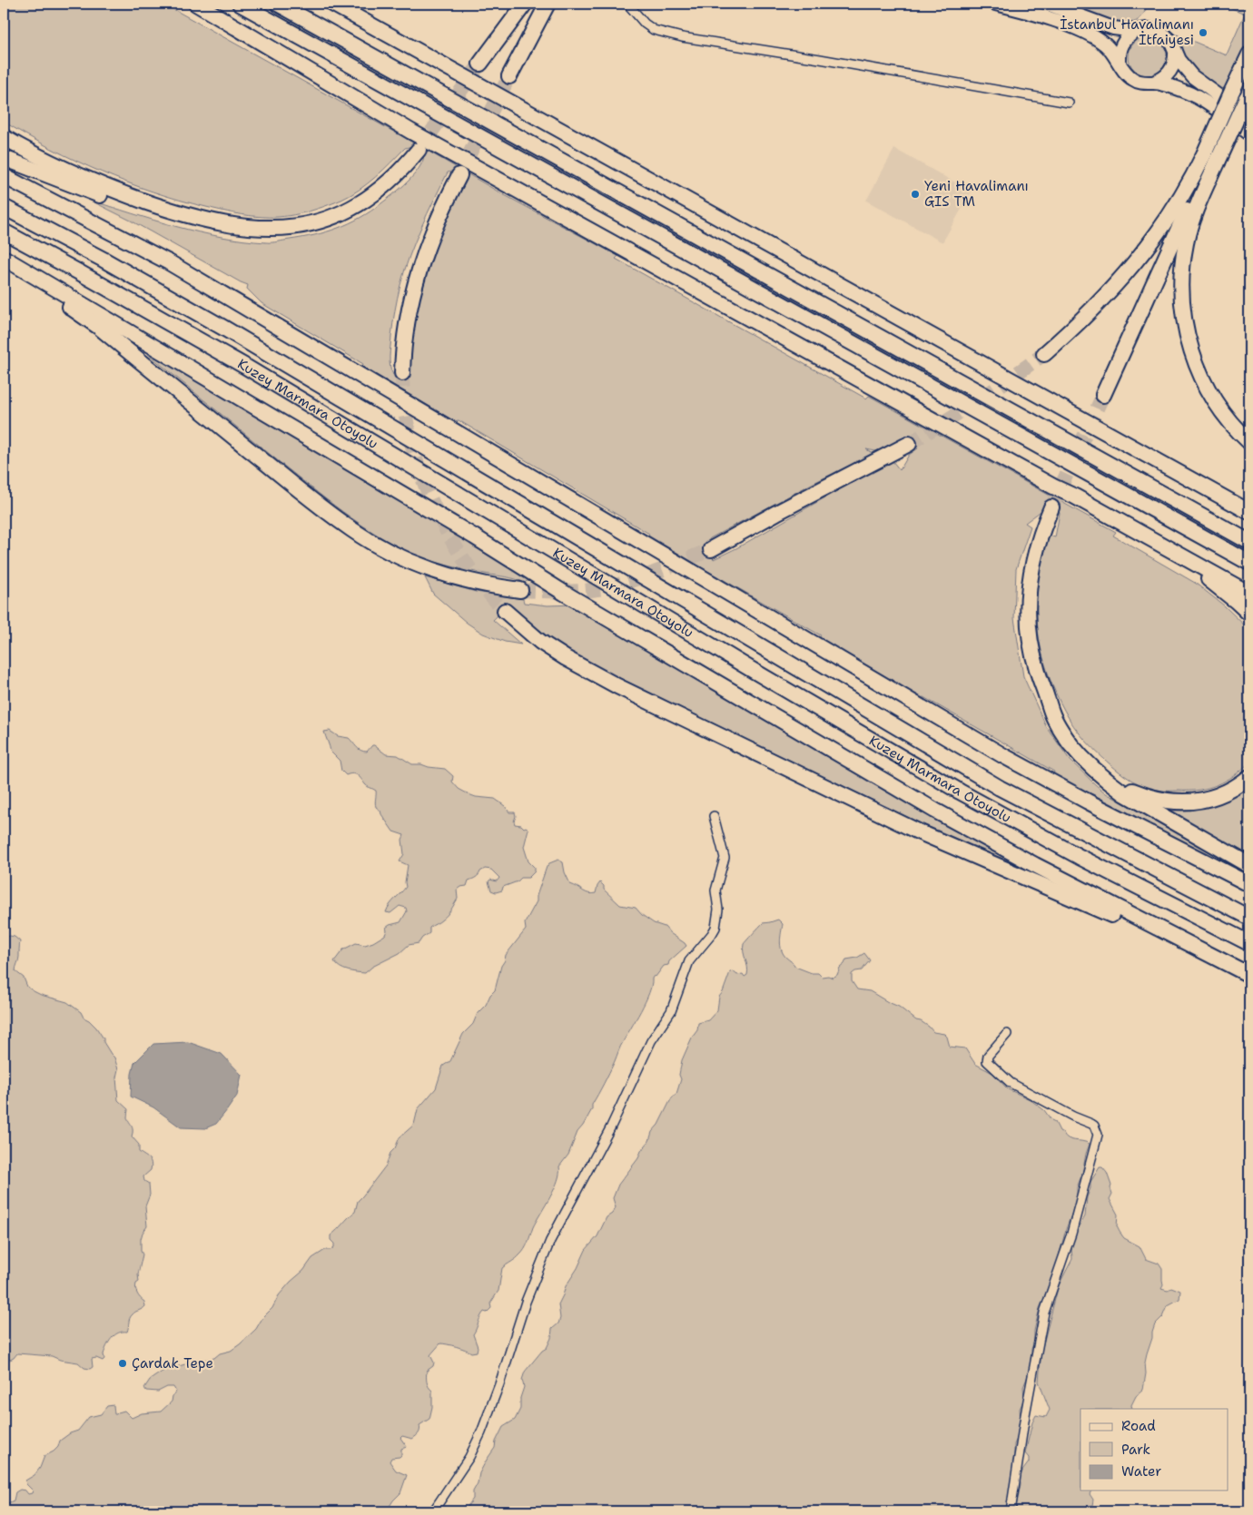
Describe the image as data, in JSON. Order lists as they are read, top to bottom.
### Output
{
  "streets": {
    "highway": ["Kuzey Marmara Otoyolu"]
  },
  "places": ["İstanbul Havalimanı İtfaiyesi", "Yeni Havalimanı GIS TM", "Çardak Tepe"],
  "legend": ["Road", "Park", "Water"]
}
